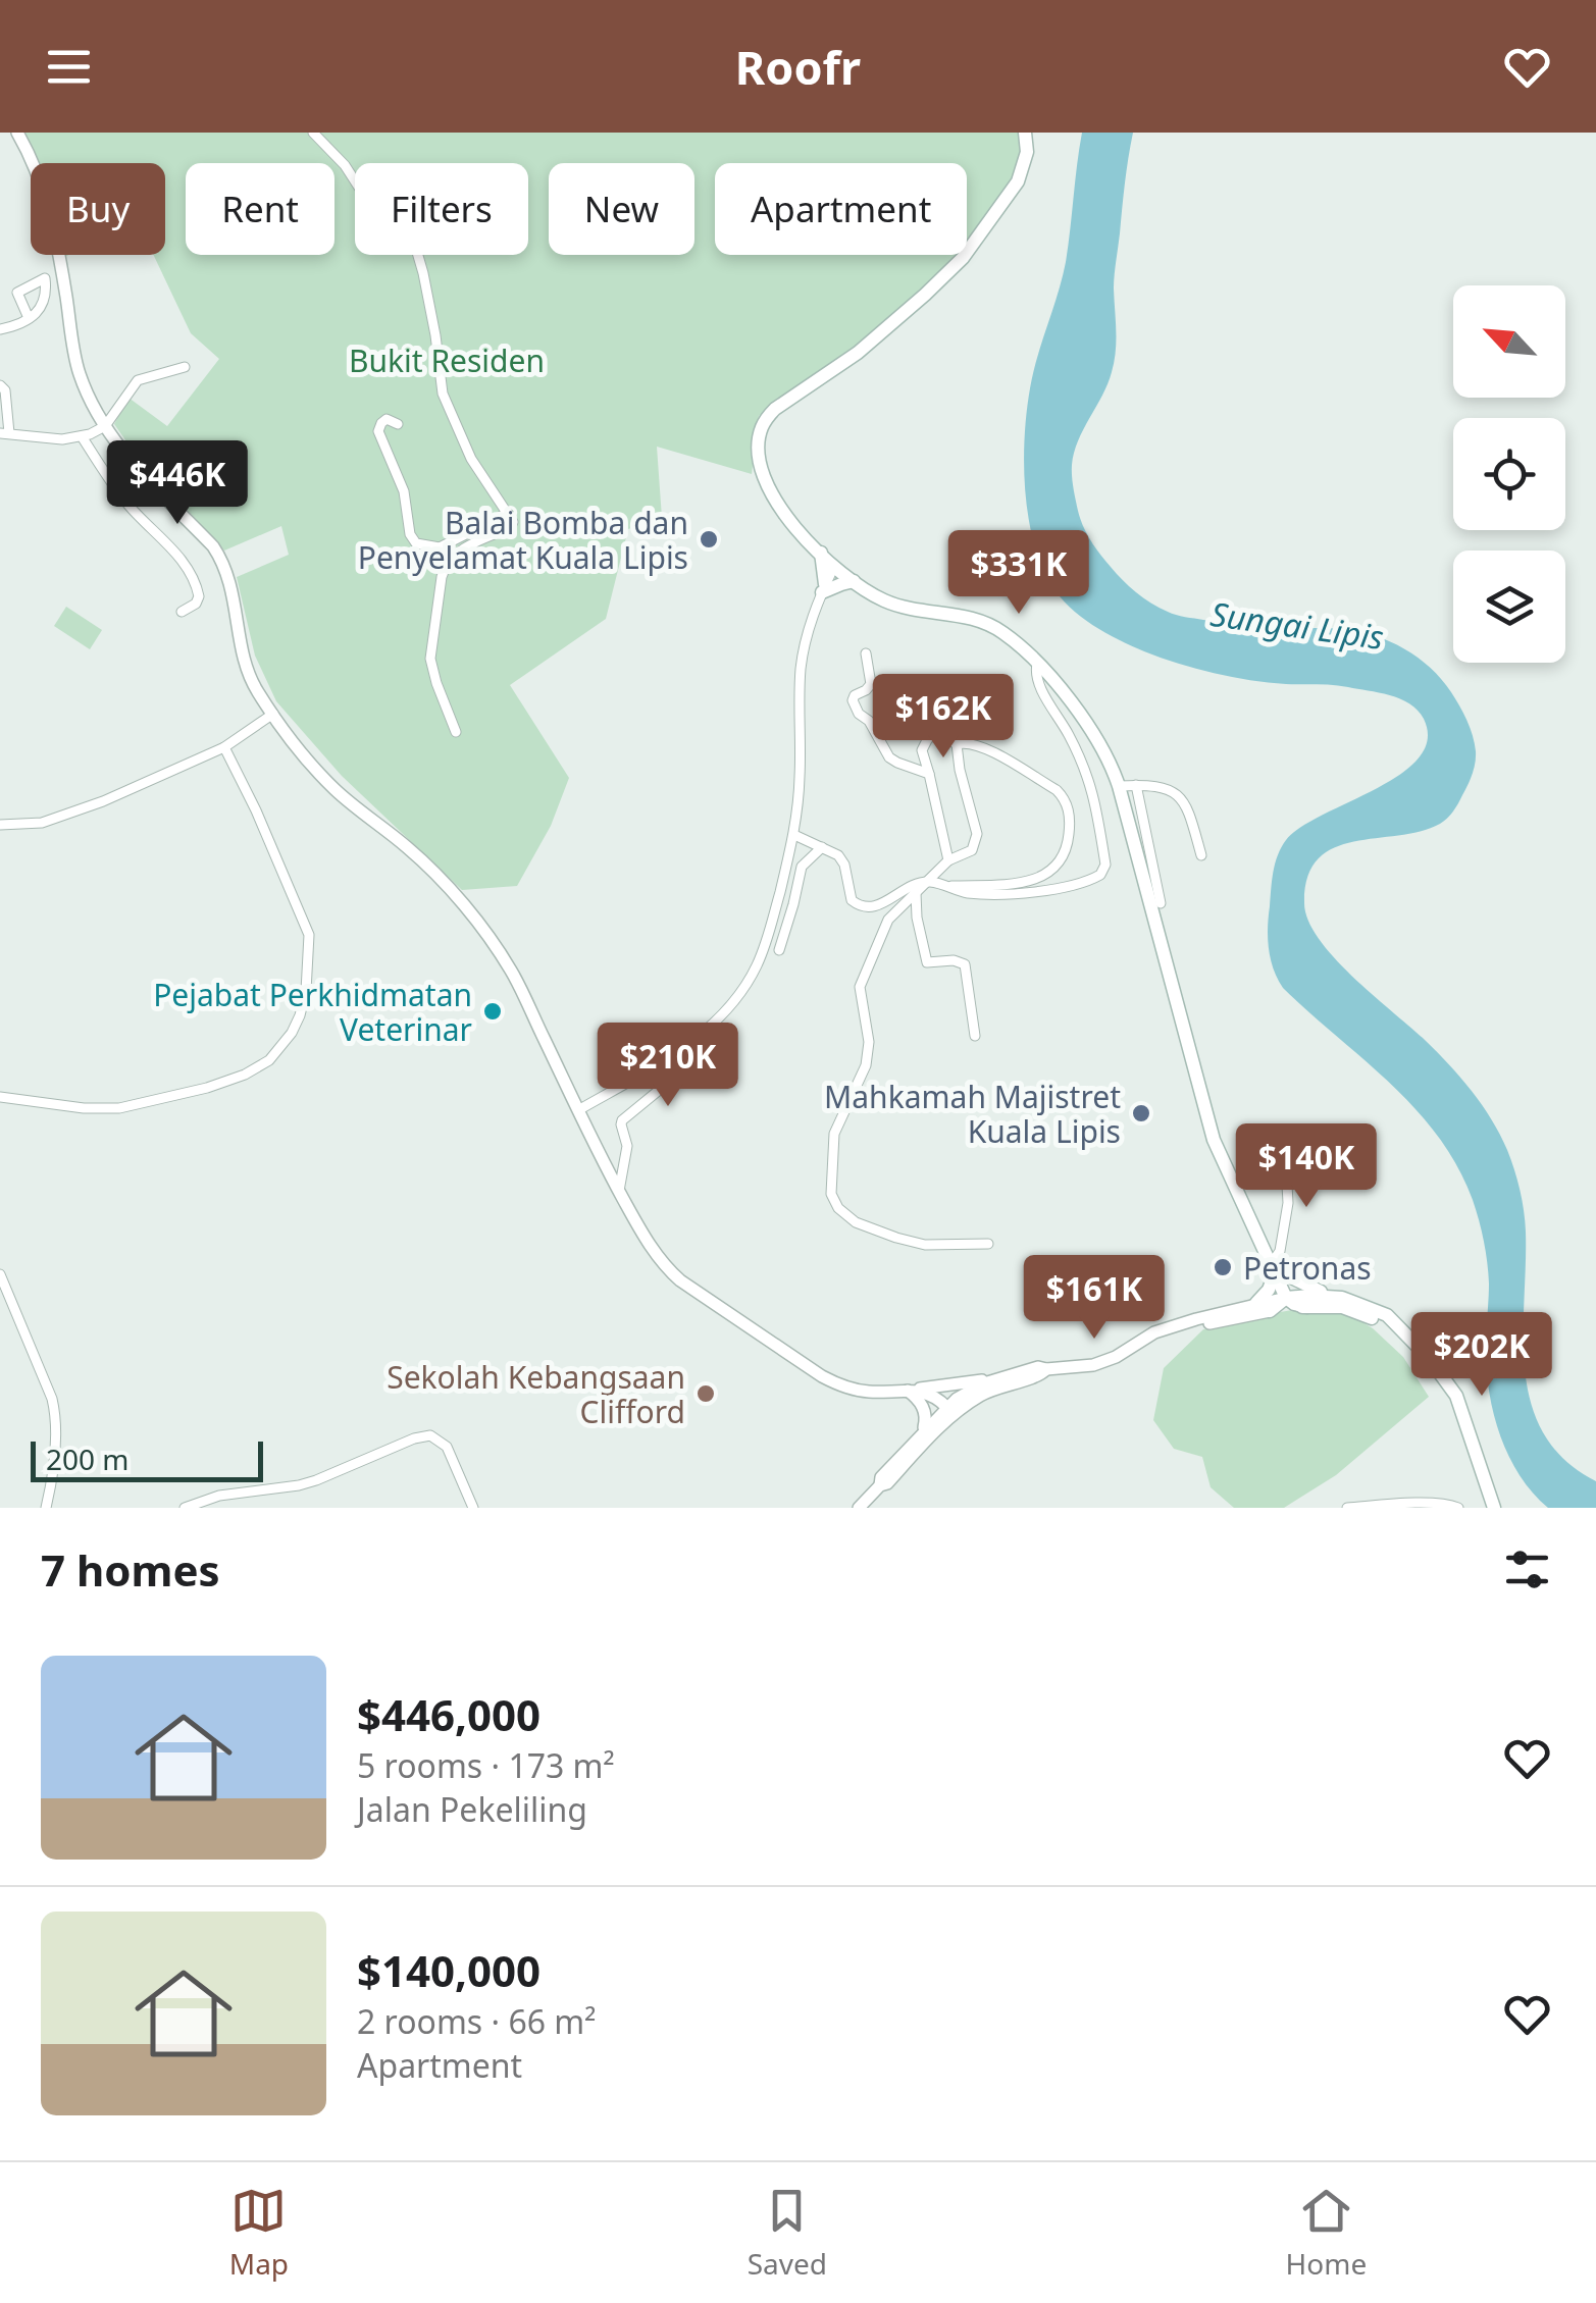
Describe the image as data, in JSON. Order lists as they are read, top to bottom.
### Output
{
  "water": ["Sungai Lipis"],
  "parks": ["Bukit Residen"],
  "places": [
    "Balai Bomba dan Penyelamat Kuala Lipis",
    "Pejabat Perkhidmatan Veterinar",
    "Mahkamah Majistret Kuala Lipis",
    "Petronas",
    "Sekolah Kebangsaan Clifford"
  ],
  "scale_bar": "200 m",
  "north": "top left",
  "page": {
    "header": "Roofr",
    "chip": [
      "Buy",
      "Rent",
      "Filters",
      "New",
      "Apartment"
    ],
    "price": [
      "$446K",
      "$331K",
      "$162K",
      "$210K",
      "$140K",
      "$161K",
      "$202K"
    ],
    "scale": "200 m",
    "heading": "7 homes",
    "list": [
      {
        "name": "$446,000",
        "note": "5 rooms · 173 m² · Jalan Pekeliling"
      },
      {
        "name": "$140,000",
        "note": "2 rooms · 66 m² · Apartment"
      }
    ],
    "tabs": ["Map", "Saved", "Home"]
  }
}
